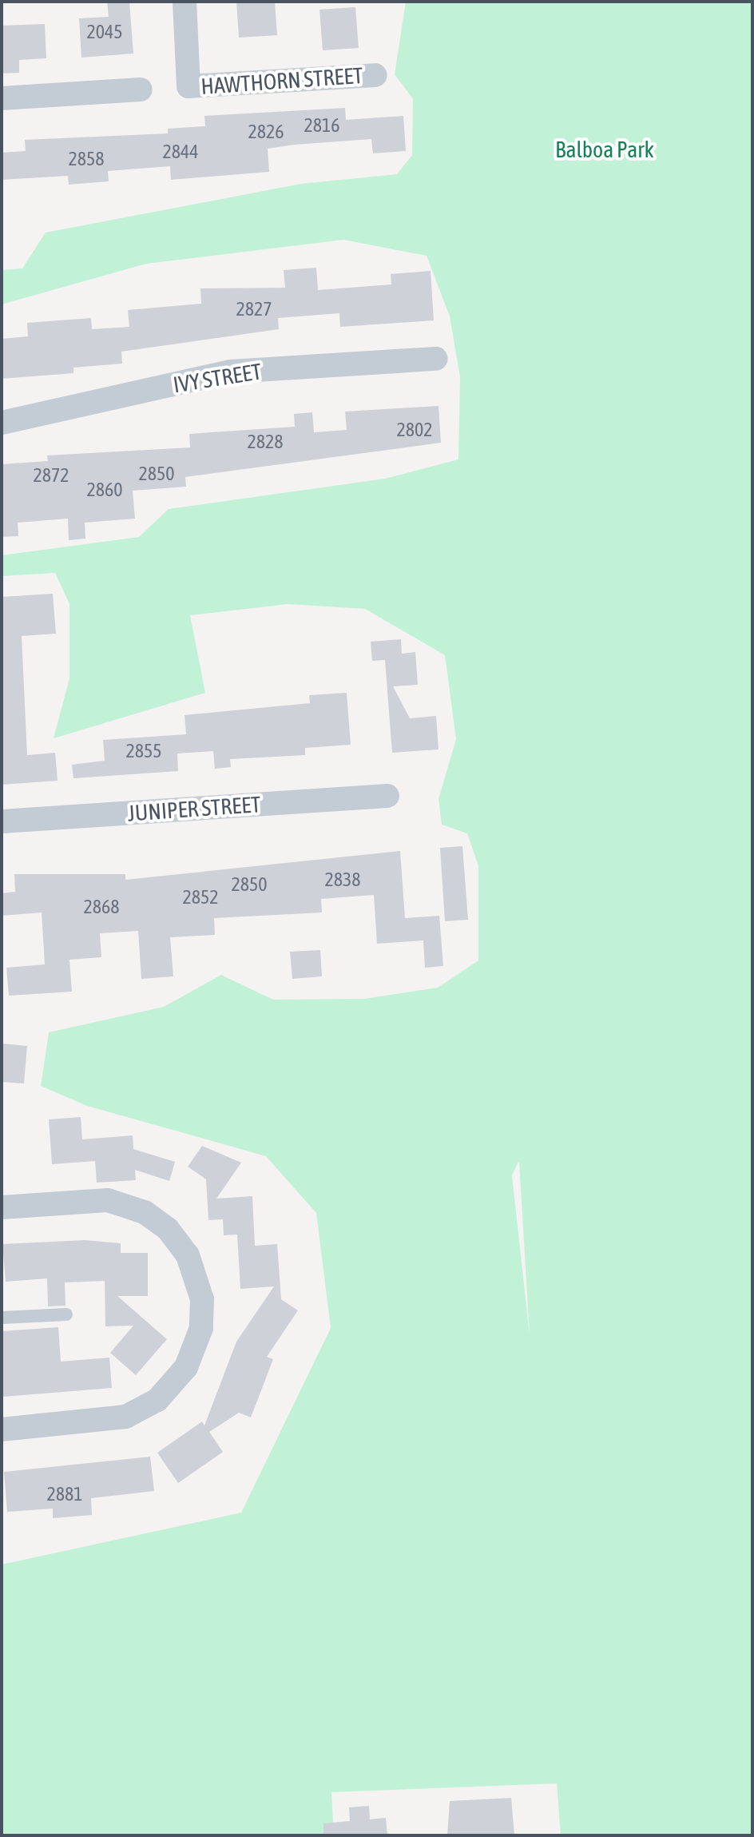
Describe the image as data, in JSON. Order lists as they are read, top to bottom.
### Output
{
  "streets": {
    "street": ["HAWTHORN STREET", "IVY STREET", "JUNIPER STREET"]
  },
  "parks": ["Balboa Park"],
  "house_numbers": [
    "2045",
    "2816",
    "2826",
    "2844",
    "2858",
    "2827",
    "2802",
    "2828",
    "2850",
    "2872",
    "2860",
    "2855",
    "2838",
    "2850",
    "2852",
    "2868",
    "2881"
  ]
}
